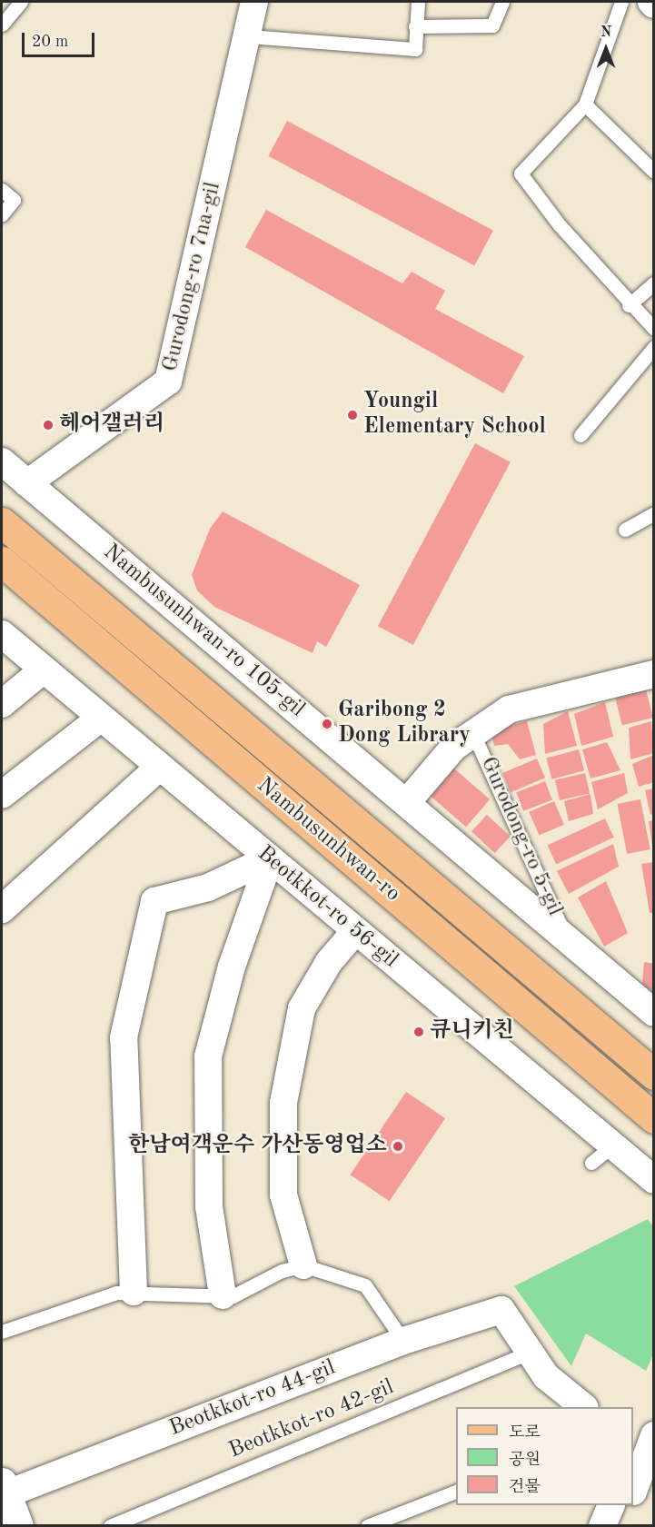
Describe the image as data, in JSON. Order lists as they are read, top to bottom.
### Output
{
  "streets": {
    "main road": ["Nambusunhwan-ro"],
    "street": [
      "Gurodong-ro 7na-gil",
      "Nambusunhwan-ro 105-gil",
      "Gurodong-ro 5-gil",
      "Beotkkot-ro 56-gil",
      "Beotkkot-ro 44-gil"
    ],
    "lane": ["Beotkkot-ro 42-gil"]
  },
  "crossings": [
    ["Gurodong-ro 7na-gil", "Nambusunhwan-ro 105-gil"],
    ["Nambusunhwan-ro 105-gil", "Gurodong-ro 5-gil"],
    ["Beotkkot-ro 44-gil", "Beotkkot-ro 42-gil"]
  ],
  "places": [
    "Youngil Elementary School",
    "헤어갤러리",
    "Garibong 2 Dong Library",
    "큐니키친",
    "한남여객운수 가산동영업소"
  ],
  "legend": ["도로", "공원", "건물"],
  "scale_bar": "20 m",
  "north": "top"
}
